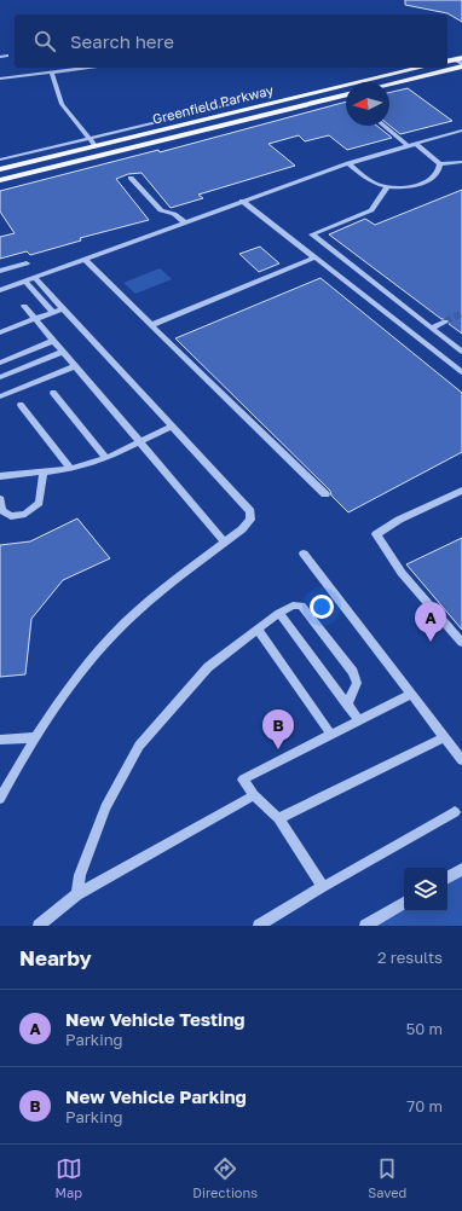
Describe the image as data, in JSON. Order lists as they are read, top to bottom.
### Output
{
  "streets": {
    "main road": ["Greenfield Parkway"]
  },
  "north": "left",
  "page": {
    "search": "Search here",
    "pins": ["A", "B"],
    "heading": ["Nearby", "2 results"],
    "list": [
      {
        "mark": "A",
        "name": "New Vehicle Testing",
        "note": "Parking",
        "value": "50 m"
      },
      {
        "mark": "B",
        "name": "New Vehicle Parking",
        "note": "Parking",
        "value": "70 m"
      }
    ],
    "nav": ["Map", "Directions", "Saved"]
  }
}
